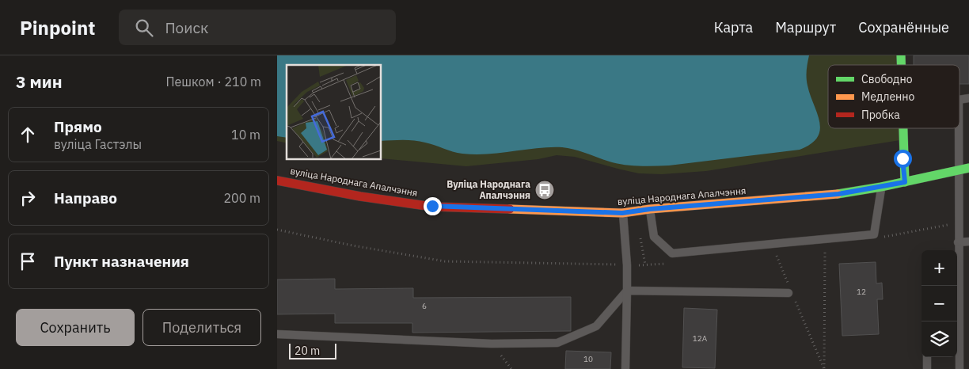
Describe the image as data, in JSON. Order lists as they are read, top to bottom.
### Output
{
  "streets": {
    "street": ["вуліца Народнага Апалчэння"]
  },
  "places": {
    "bus stop": ["Вуліца Народнага Апалчэння"]
  },
  "house_numbers": [
    "12",
    "6",
    "12А",
    "10"
  ],
  "legend": ["Свободно", "Медленно", "Пробка"],
  "scale_bar": "20 m",
  "page": {
    "header": "Pinpoint",
    "search": "Поиск",
    "nav": ["Карта", "Маршрут", "Сохранённые"],
    "heading": ["3 мин", "Пешком · 210 m"],
    "list": [
      ["Прямо", "вуліца Гастэлы", "10 m"],
      ["Направо", "200 m"],
      "Пункт назначения"
    ],
    "map_buttons": ["+", "−"],
    "buttons": ["Сохранить", "Поделиться"],
    "scale": "20 m"
  }
}
